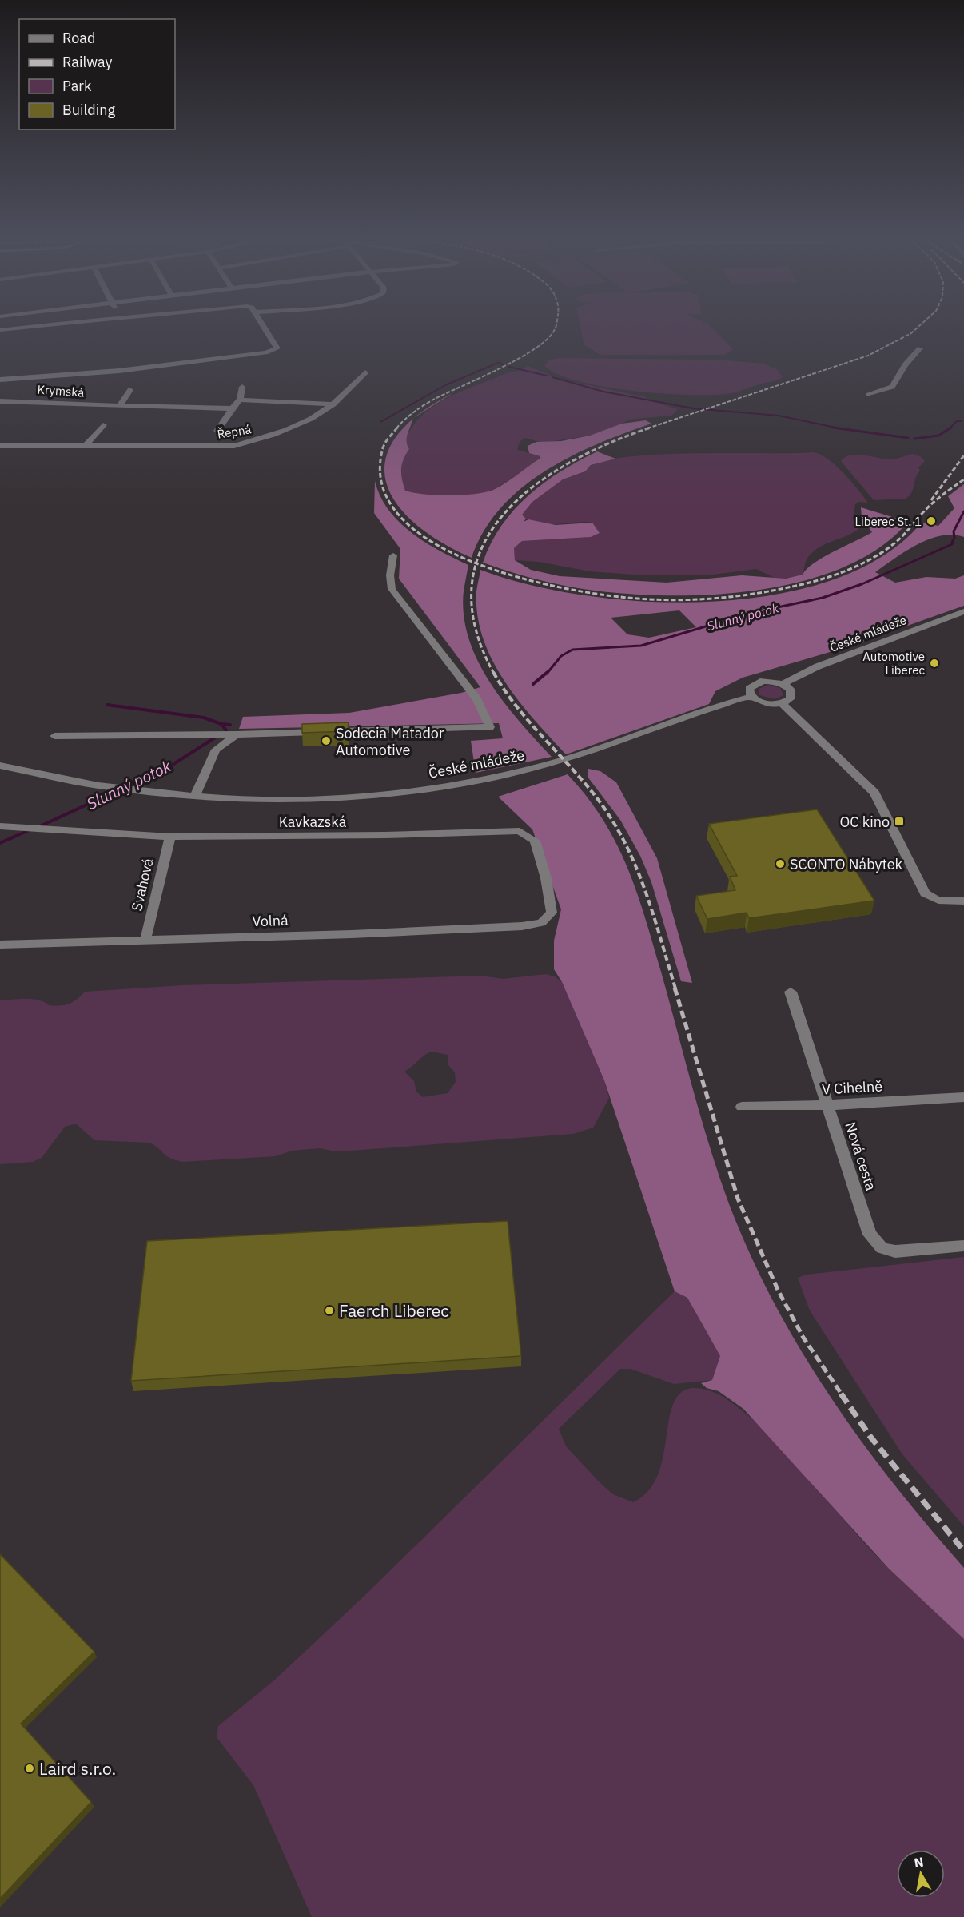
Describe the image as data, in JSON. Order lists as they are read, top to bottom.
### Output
{
  "streets": {
    "street": [
      "Krymská",
      "Řepná",
      "České mládeže",
      "Kavkazská",
      "Svahová",
      "Volná",
      "V Cihelně",
      "Nová cesta"
    ]
  },
  "crossings": [
    ["Kavkazská", "Svahová"],
    ["Kavkazská", "Volná"],
    ["Svahová", "Volná"],
    ["V Cihelně", "Nová cesta"]
  ],
  "water": ["Slunný potok"],
  "places": {
    "other": [
      "Liberec St. 1",
      "Automotive Liberec",
      "Sodecia Matador Automotive",
      "SCONTO Nábytek",
      "Faerch Liberec",
      "Laird s.r.o."
    ],
    "transit": ["OC kino"]
  },
  "legend": [
    "Road",
    "Railway",
    "Park",
    "Building"
  ],
  "north": "top"
}
